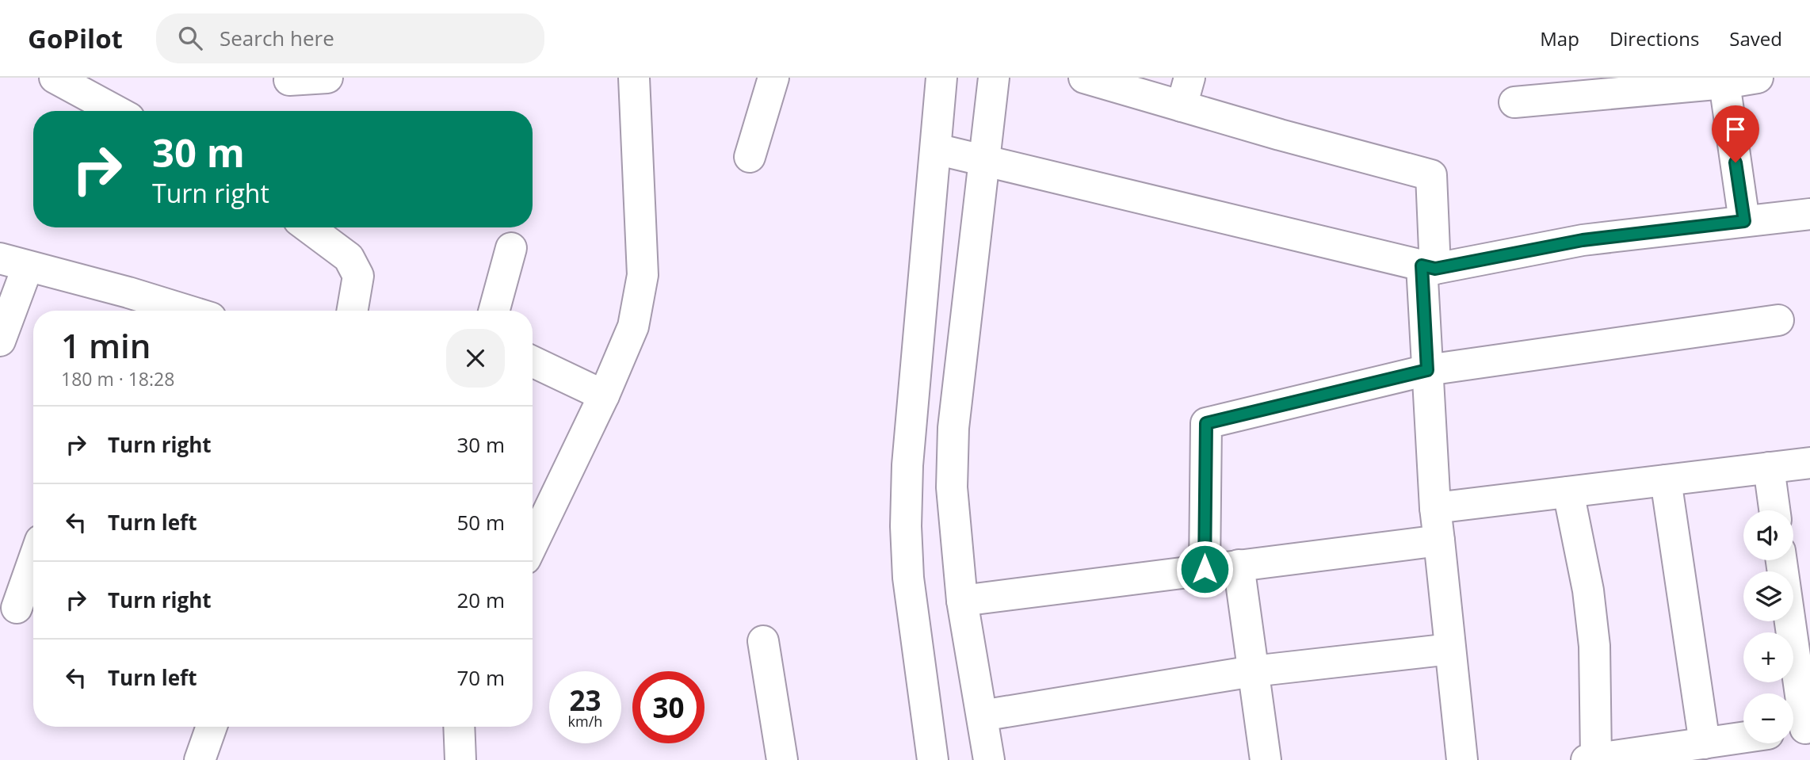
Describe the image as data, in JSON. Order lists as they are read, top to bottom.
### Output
{
  "page": {
    "header": "GoPilot",
    "search": "Search here",
    "nav": ["Map", "Directions", "Saved"],
    "turn": ["30 m", "Turn right"],
    "heading": ["1 min", "180 m · 18:28"],
    "list": [
      {
        "name": "Turn right",
        "value": "30 m"
      },
      {
        "name": "Turn left",
        "value": "50 m"
      },
      {
        "name": "Turn right",
        "value": "20 m"
      },
      {
        "name": "Turn left",
        "value": "70 m"
      }
    ],
    "map_buttons": ["+", "−"],
    "speed": "23 km/h",
    "limit": "30"
  }
}
